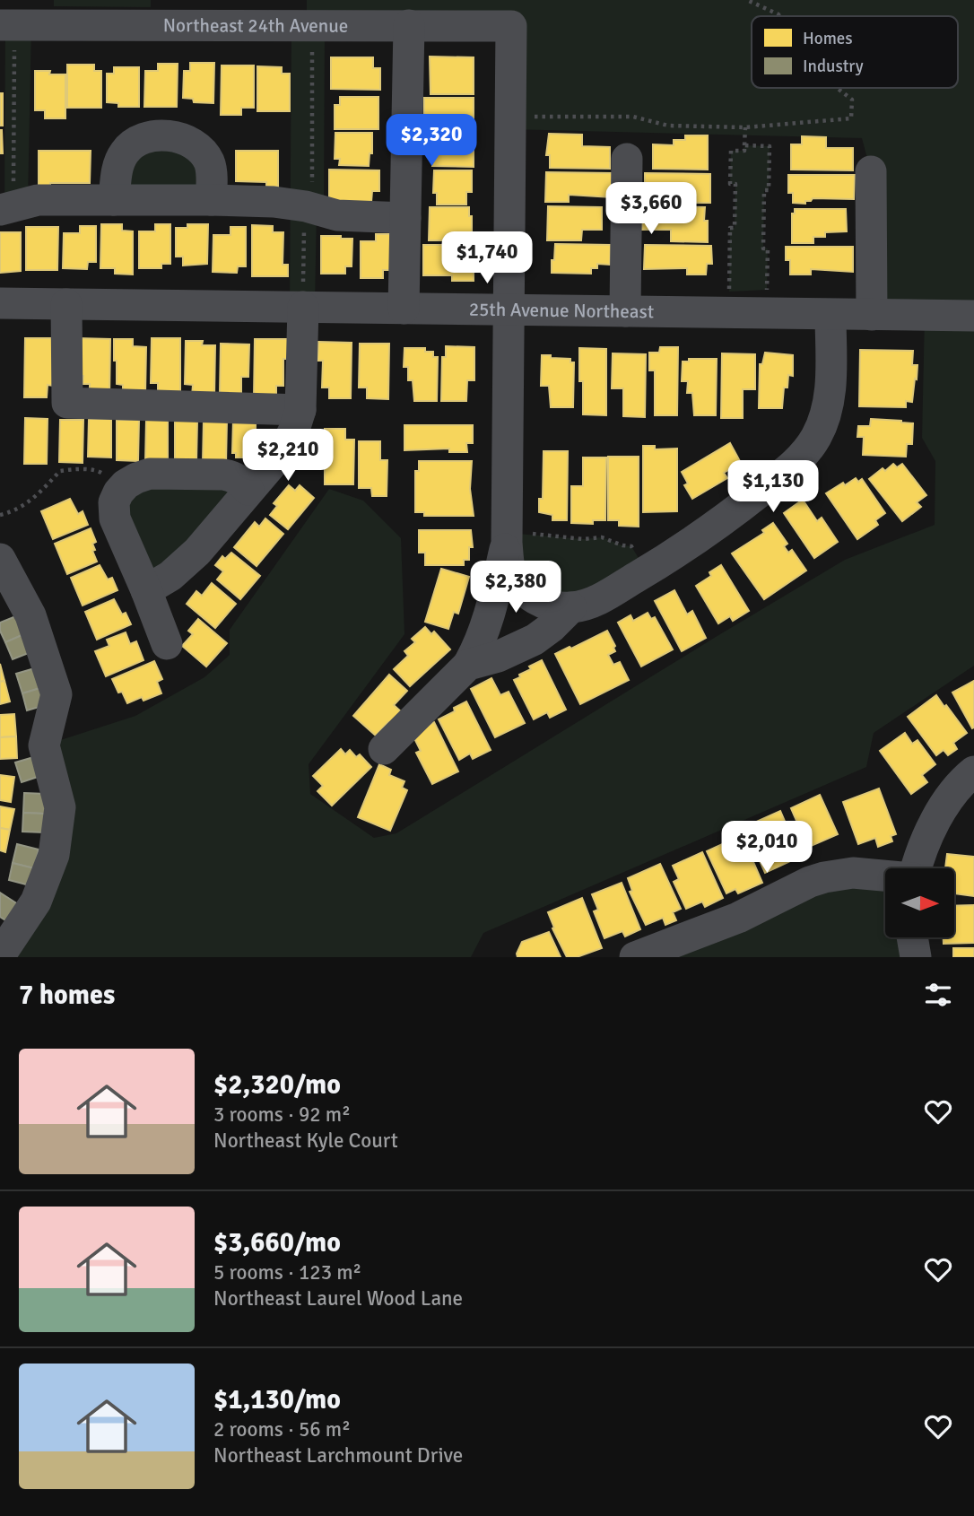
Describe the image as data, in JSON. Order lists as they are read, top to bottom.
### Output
{
  "streets": {
    "street": ["Northeast 24th Avenue", "25th Avenue Northeast"]
  },
  "crossings": [
    ["Northeast 24th Avenue", "25th Avenue Northeast"]
  ],
  "legend": ["Homes", "Industry"],
  "north": "right",
  "page": {
    "price": [
      "$2,320",
      "$3,660",
      "$1,740",
      "$2,210",
      "$1,130",
      "$2,380",
      "$2,010"
    ],
    "heading": "7 homes",
    "list": [
      {
        "name": "$2,320/mo",
        "note": "3 rooms · 92 m² · Northeast Kyle Court"
      },
      {
        "name": "$3,660/mo",
        "note": "5 rooms · 123 m² · Northeast Laurel Wood Lane"
      },
      {
        "name": "$1,130/mo",
        "note": "2 rooms · 56 m² · Northeast Larchmount Drive"
      }
    ]
  }
}
